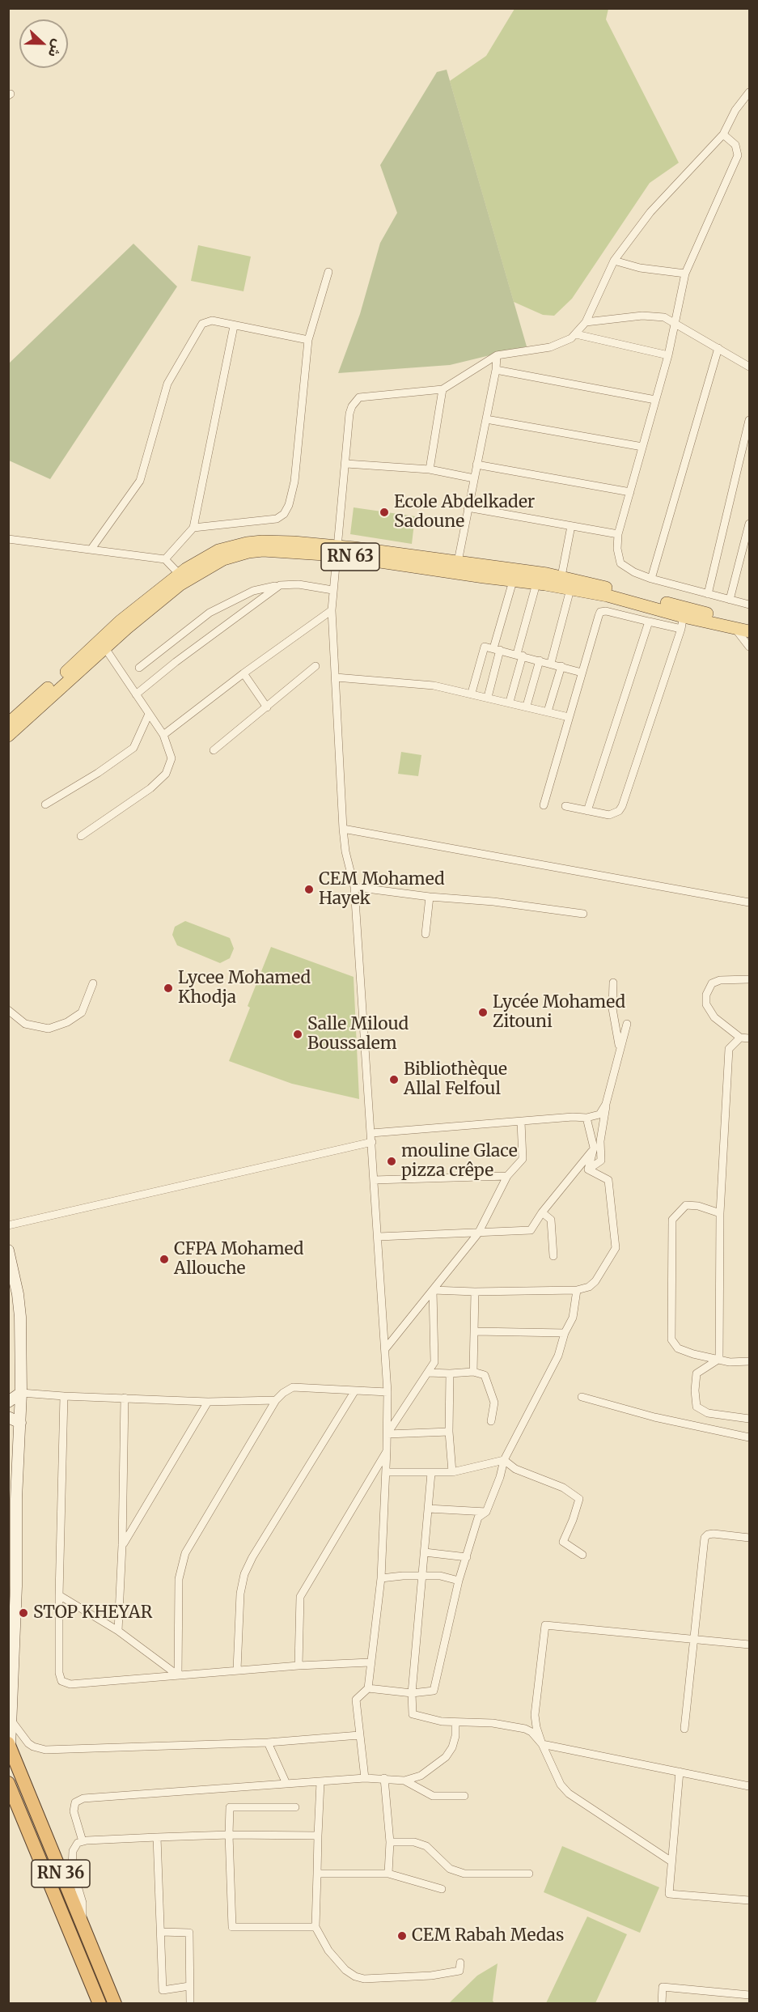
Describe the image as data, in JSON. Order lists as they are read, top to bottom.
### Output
{
  "streets": {
    "highway": ["RN 36"],
    "main road": ["RN 63"]
  },
  "places": [
    "Ecole Abdelkader Sadoune",
    "CEM Mohamed Hayek",
    "Lycee Mohamed Khodja",
    "Lycée Mohamed Zitouni",
    "Salle Miloud Boussalem",
    "Bibliothèque Allal Felfoul",
    "mouline Glace pizza crêpe",
    "CFPA Mohamed Allouche",
    "STOP KHEYAR",
    "CEM Rabah Medas"
  ],
  "north": "right"
}
